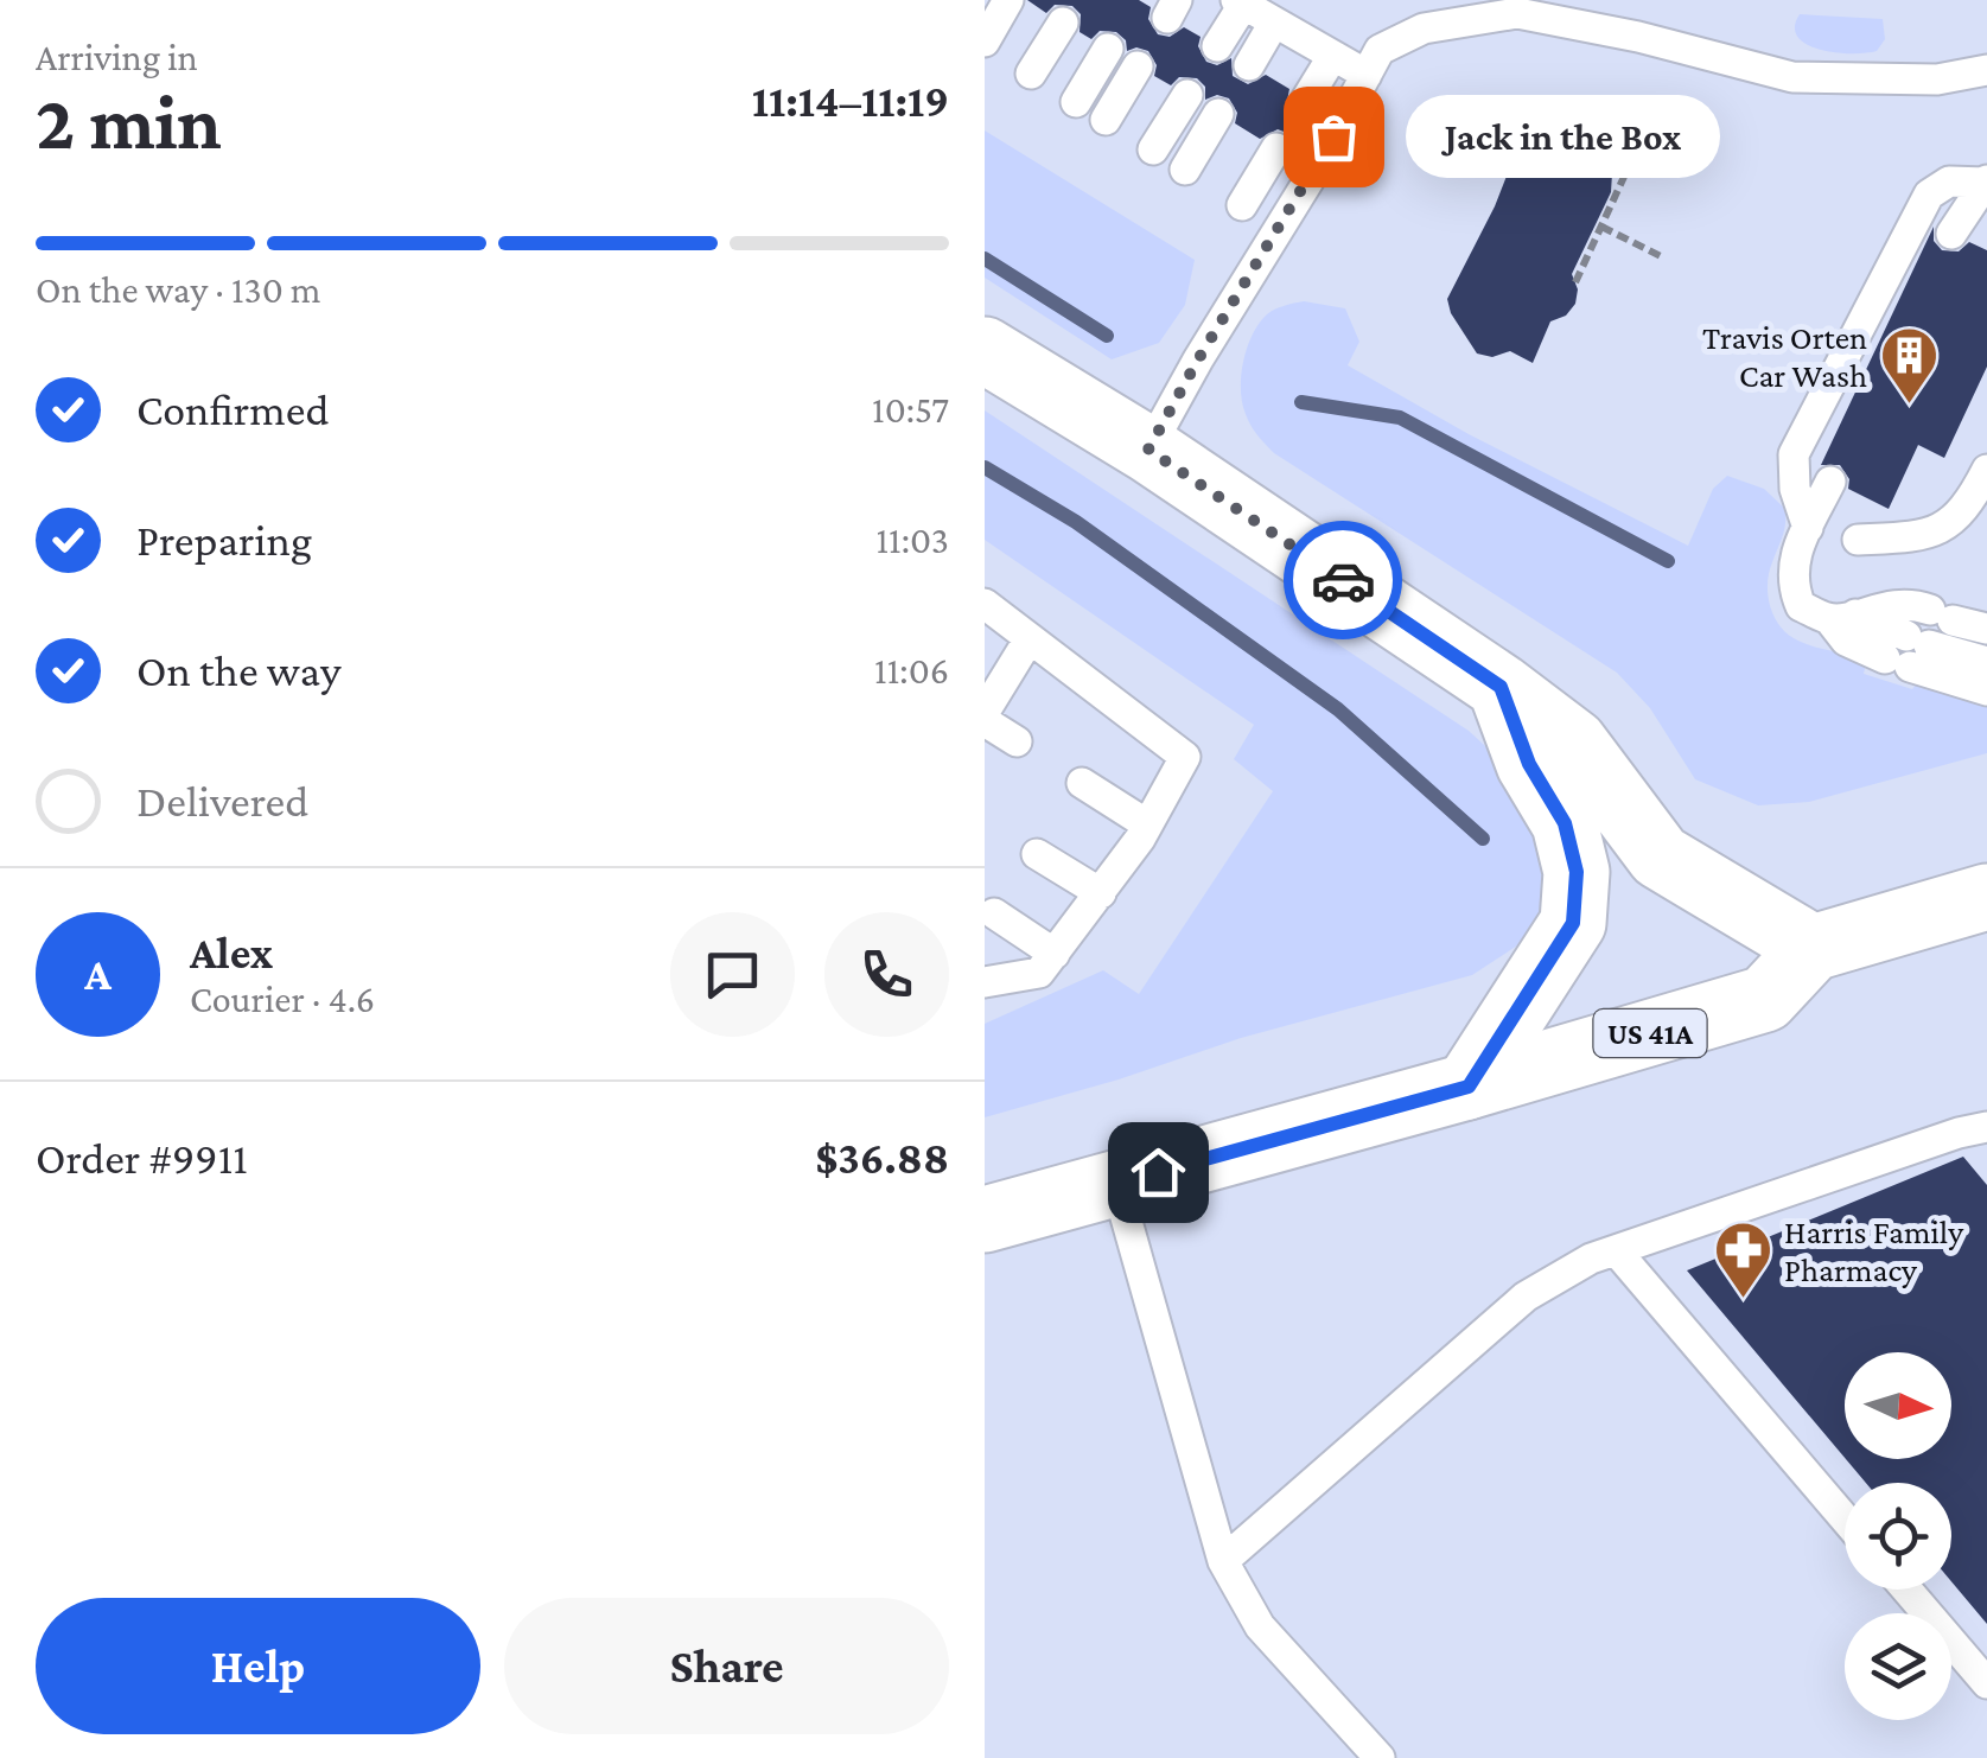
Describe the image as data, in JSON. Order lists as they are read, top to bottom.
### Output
{
  "streets": {
    "main road": ["US 41A"]
  },
  "places": {
    "other": ["Jack in the Box"],
    "building": ["Travis Orten Car Wash"],
    "pharmacy": ["Harris Family Pharmacy"]
  },
  "north": "right",
  "page": {
    "heading": ["2 min", "Arriving in", "11:14–11:19"],
    "panel": [
      "Alex",
      "Courier · 4.6",
      "Order #9911",
      "$36.88"
    ],
    "bubble": "Jack in the Box",
    "bar": "On the way · 130 m",
    "list": [
      ["Confirmed", "10:57"],
      ["Preparing", "11:03"],
      ["On the way", "11:06"],
      "Delivered"
    ],
    "round": "A",
    "buttons": ["Help", "Share"]
  }
}
